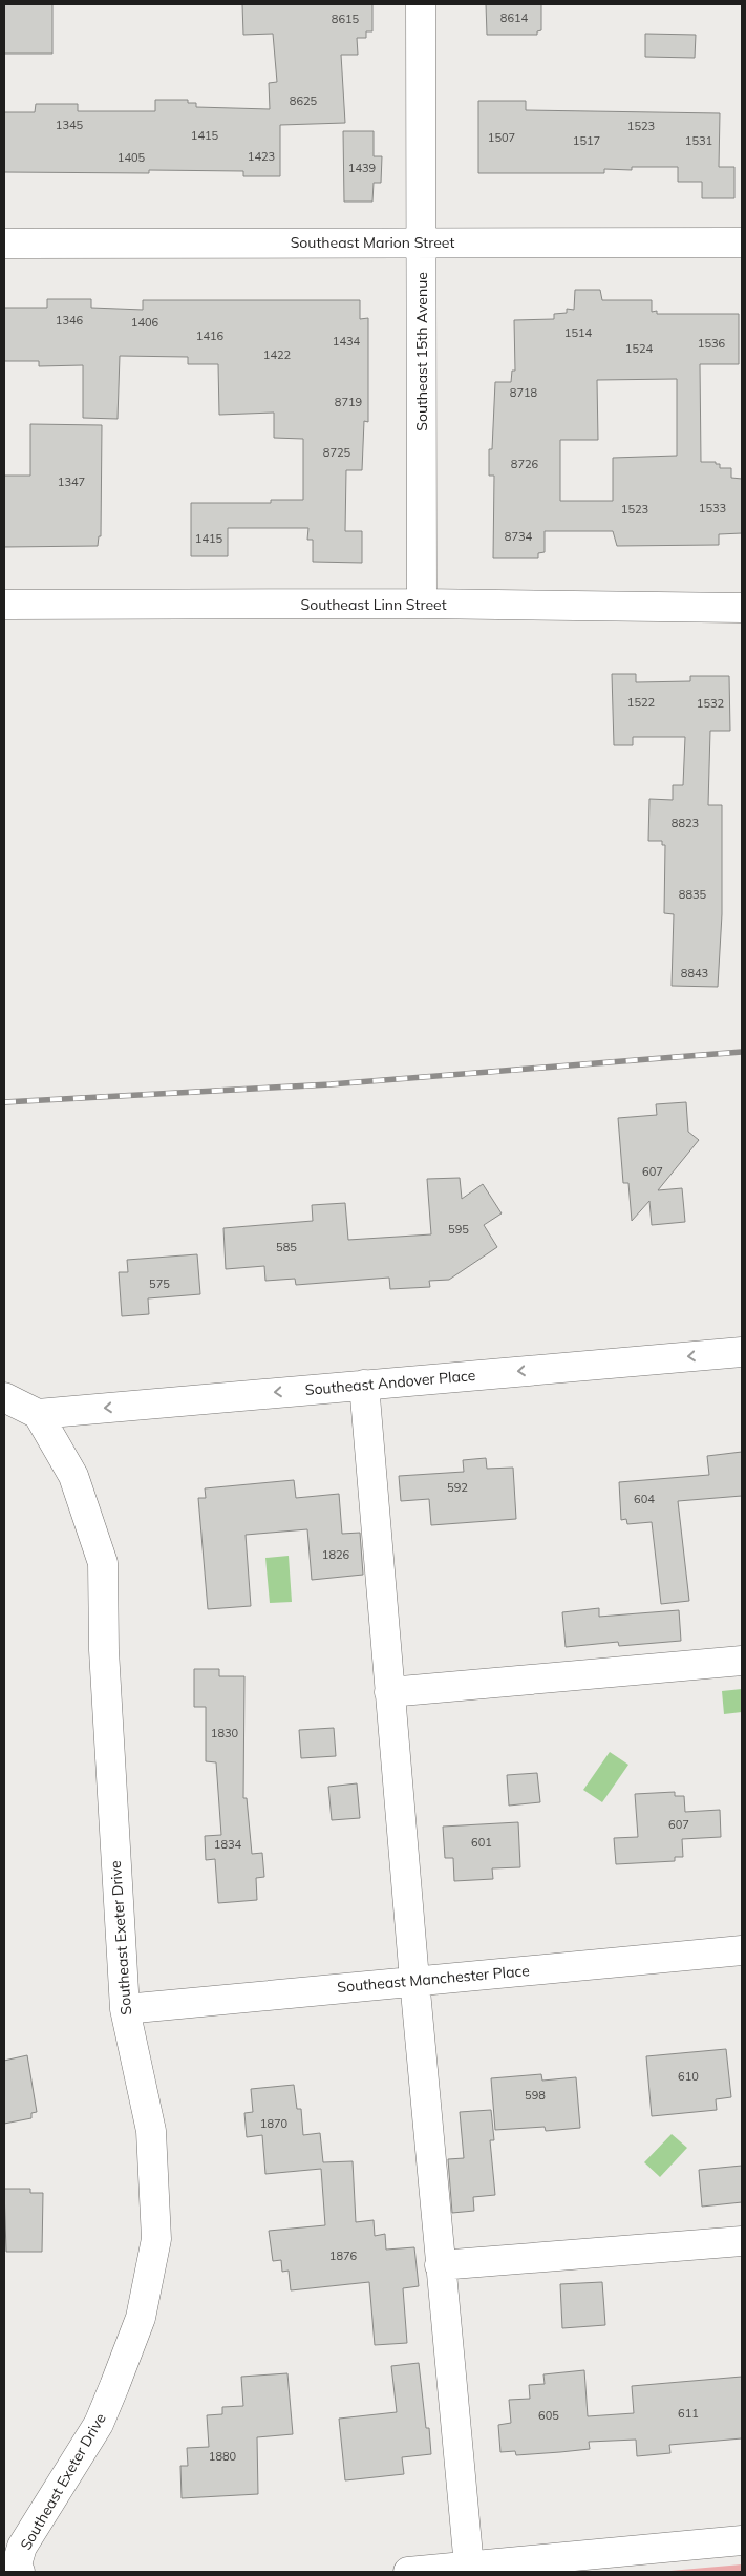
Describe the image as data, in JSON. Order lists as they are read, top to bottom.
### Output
{
  "streets": {
    "street": [
      "Southeast Marion Street",
      "Southeast 15th Avenue",
      "Southeast Linn Street",
      "Southeast Andover Place",
      "Southeast Exeter Drive",
      "Southeast Manchester Place"
    ]
  },
  "crossings": [
    ["Southeast Marion Street", "Southeast 15th Avenue"],
    ["Southeast 15th Avenue", "Southeast Linn Street"],
    ["Southeast Andover Place", "Southeast Exeter Drive"],
    ["Southeast Exeter Drive", "Southeast Manchester Place"]
  ],
  "one_way": ["Southeast Andover Place"],
  "house_numbers": [
    "8614",
    "8615",
    "8625",
    "1345",
    "1523",
    "1415",
    "1507",
    "1517",
    "1531",
    "1423",
    "1405",
    "1439",
    "1346",
    "1406",
    "1514",
    "1416",
    "1434",
    "1536",
    "1524",
    "1422",
    "8718",
    "8719",
    "8725",
    "8726",
    "1347",
    "1533",
    "1523",
    "8734",
    "1415",
    "1522",
    "1532",
    "8823",
    "8835",
    "8843",
    "607",
    "595",
    "585",
    "575",
    "592",
    "604",
    "1826",
    "1830",
    "607",
    "601",
    "1834",
    "610",
    "598",
    "1870",
    "1876",
    "611",
    "605",
    "1880"
  ]
}
